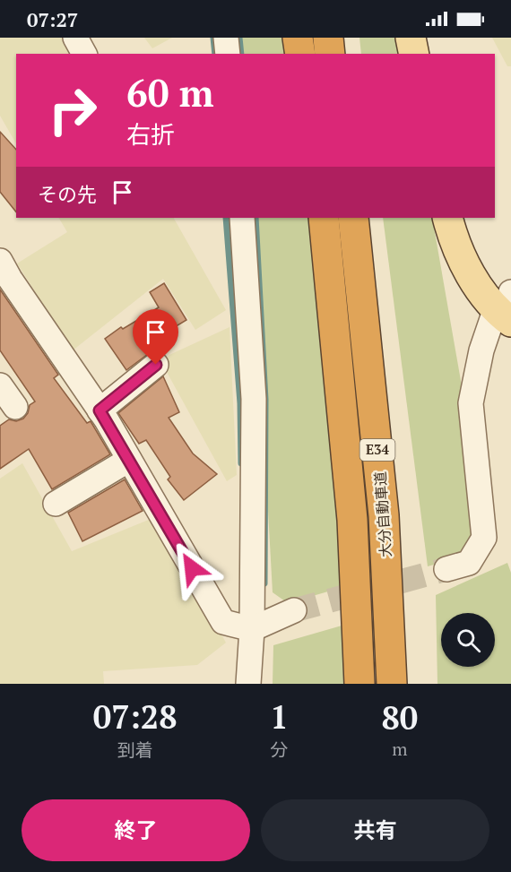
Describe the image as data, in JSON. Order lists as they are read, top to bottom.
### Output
{
  "streets": {
    "highway": ["E34", "大分自動車道"]
  },
  "page": {
    "status": "07:27",
    "turn": ["60 m", "右折"],
    "then": "その先",
    "eta": [
      "07:28",
      "到着",
      "1",
      "分",
      "80",
      "m"
    ],
    "buttons": ["終了", "共有"]
  }
}
